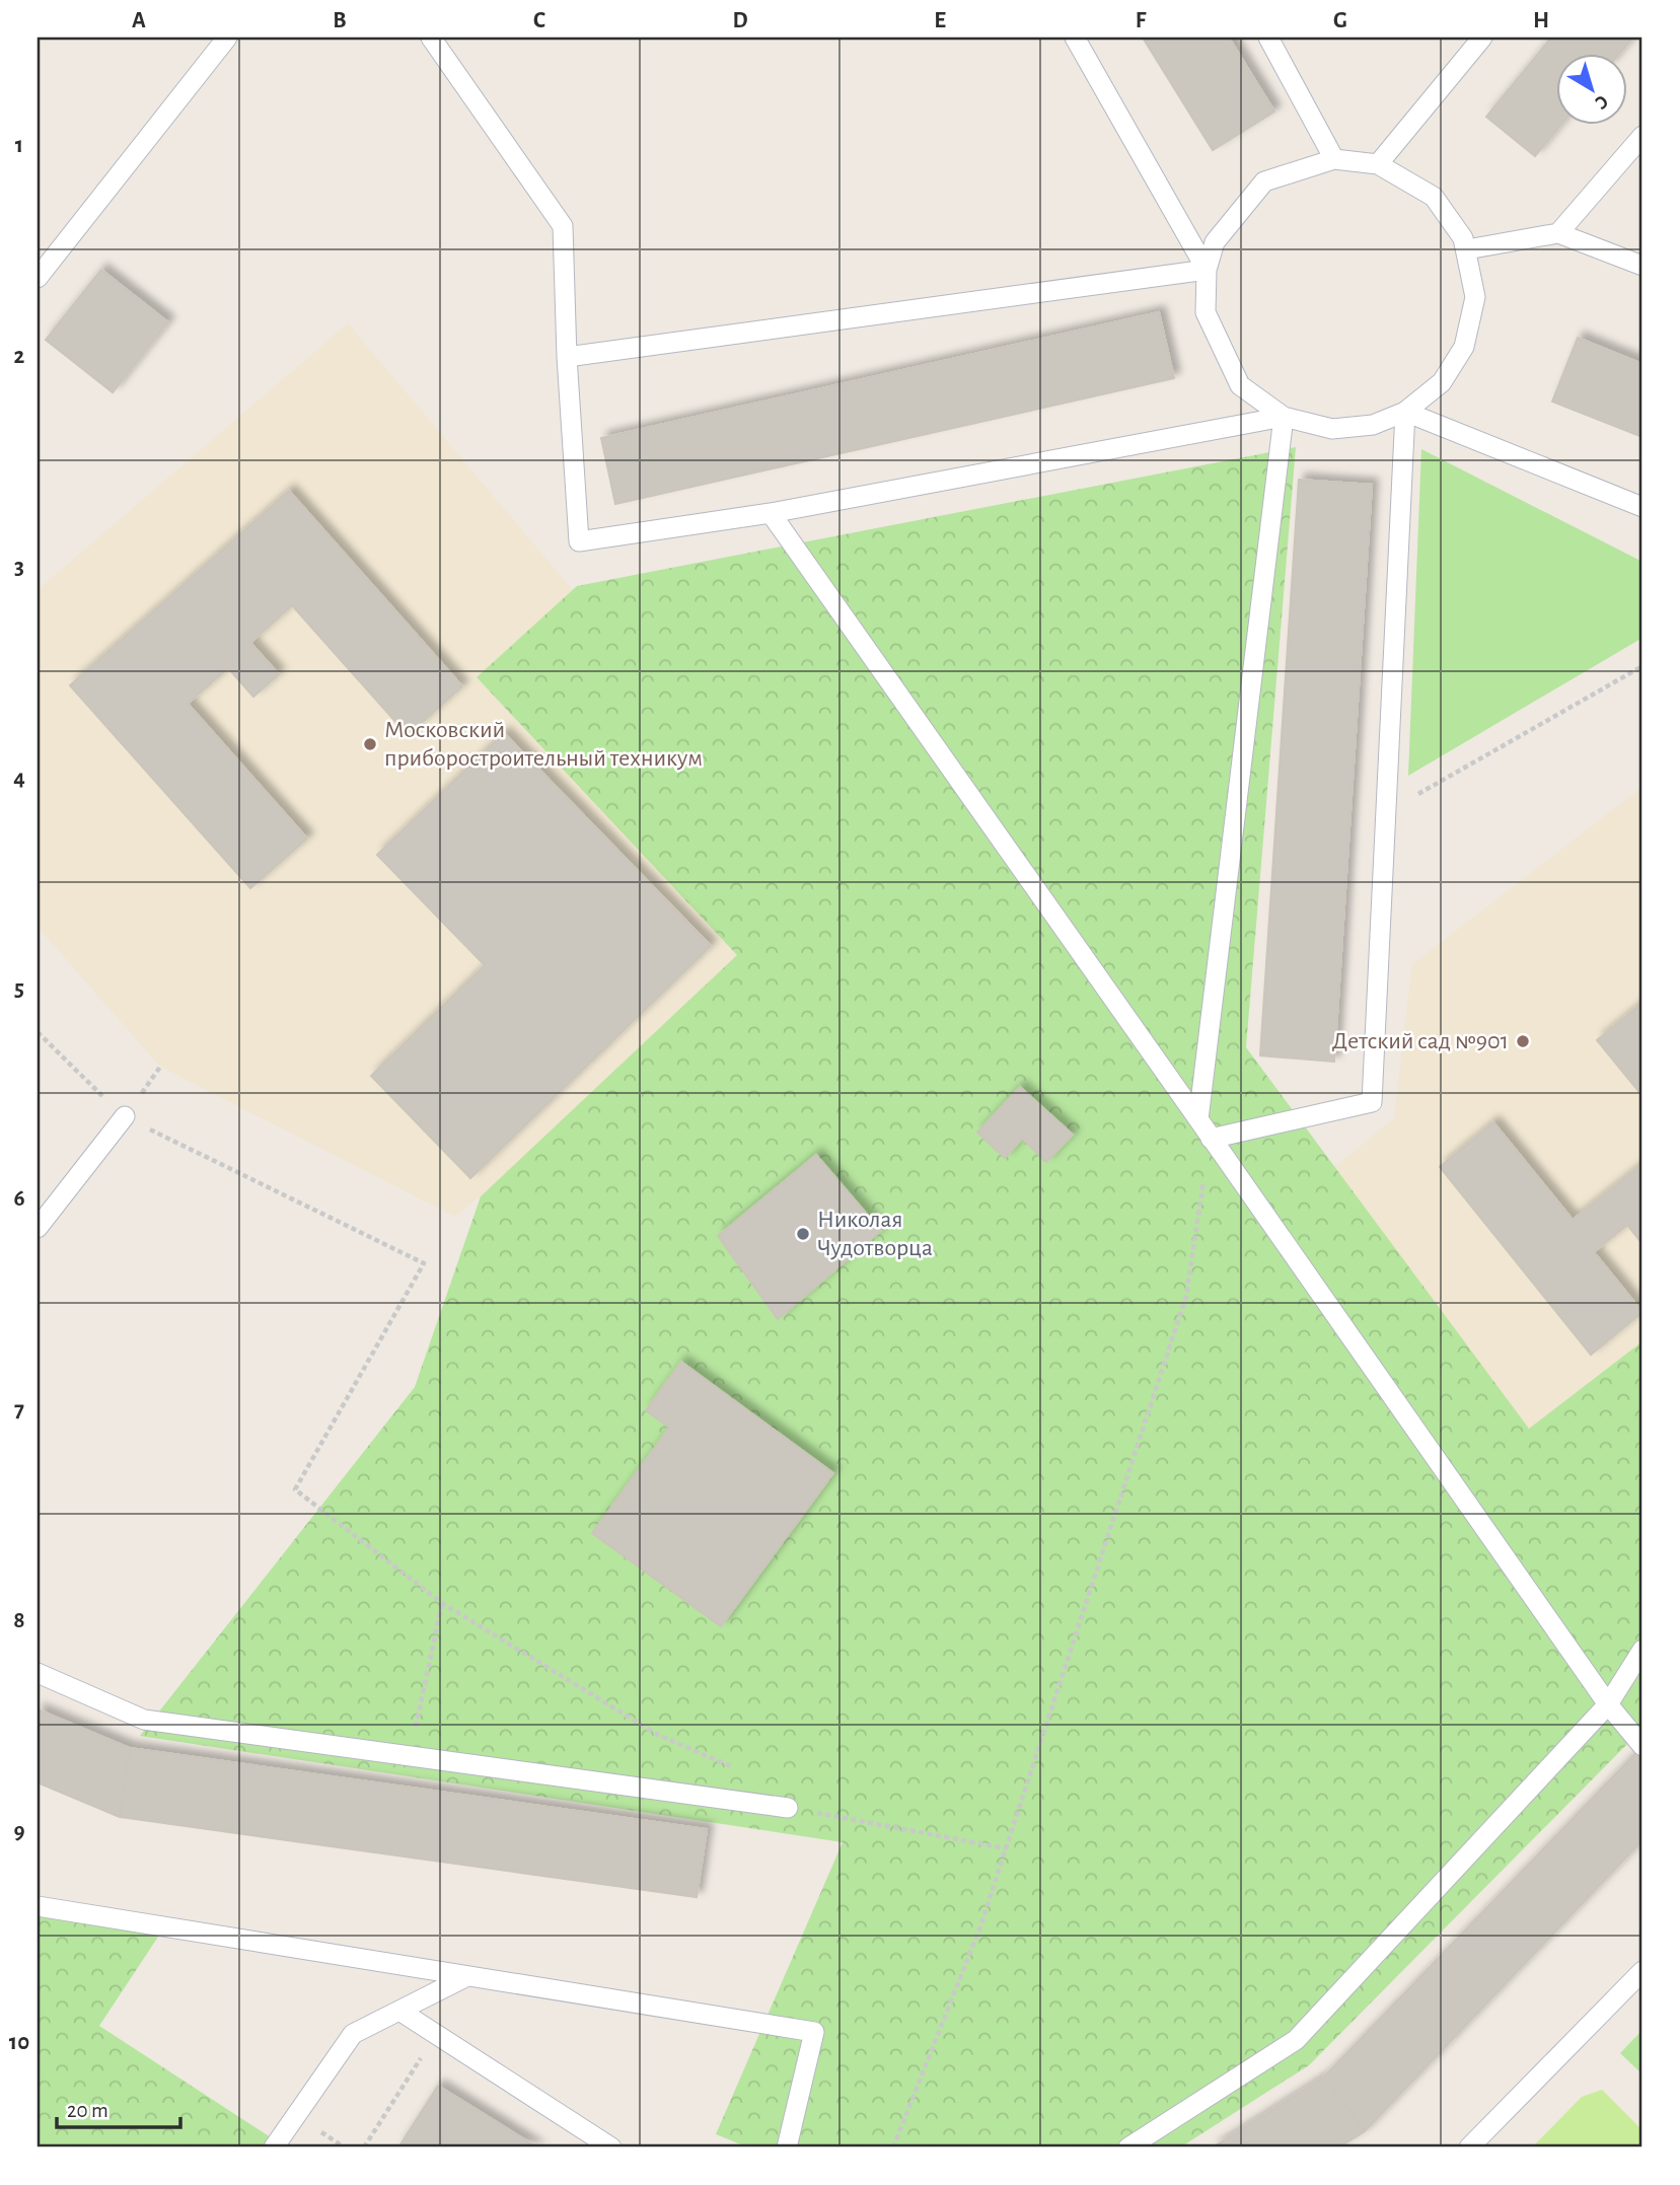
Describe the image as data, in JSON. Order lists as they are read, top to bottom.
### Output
{
  "places": ["Московский приборостроительный техникум", "Детский сад №901", "Николая Чудотворца"],
  "scale_bar": "20 m",
  "north": "bottom right",
  "grid": {
    "columns": [
      "A",
      "B",
      "C",
      "D",
      "E",
      "F",
      "G",
      "H"
    ],
    "rows": [
      "1",
      "2",
      "3",
      "4",
      "5",
      "6",
      "7",
      "8",
      "9",
      "10"
    ]
  }
}
